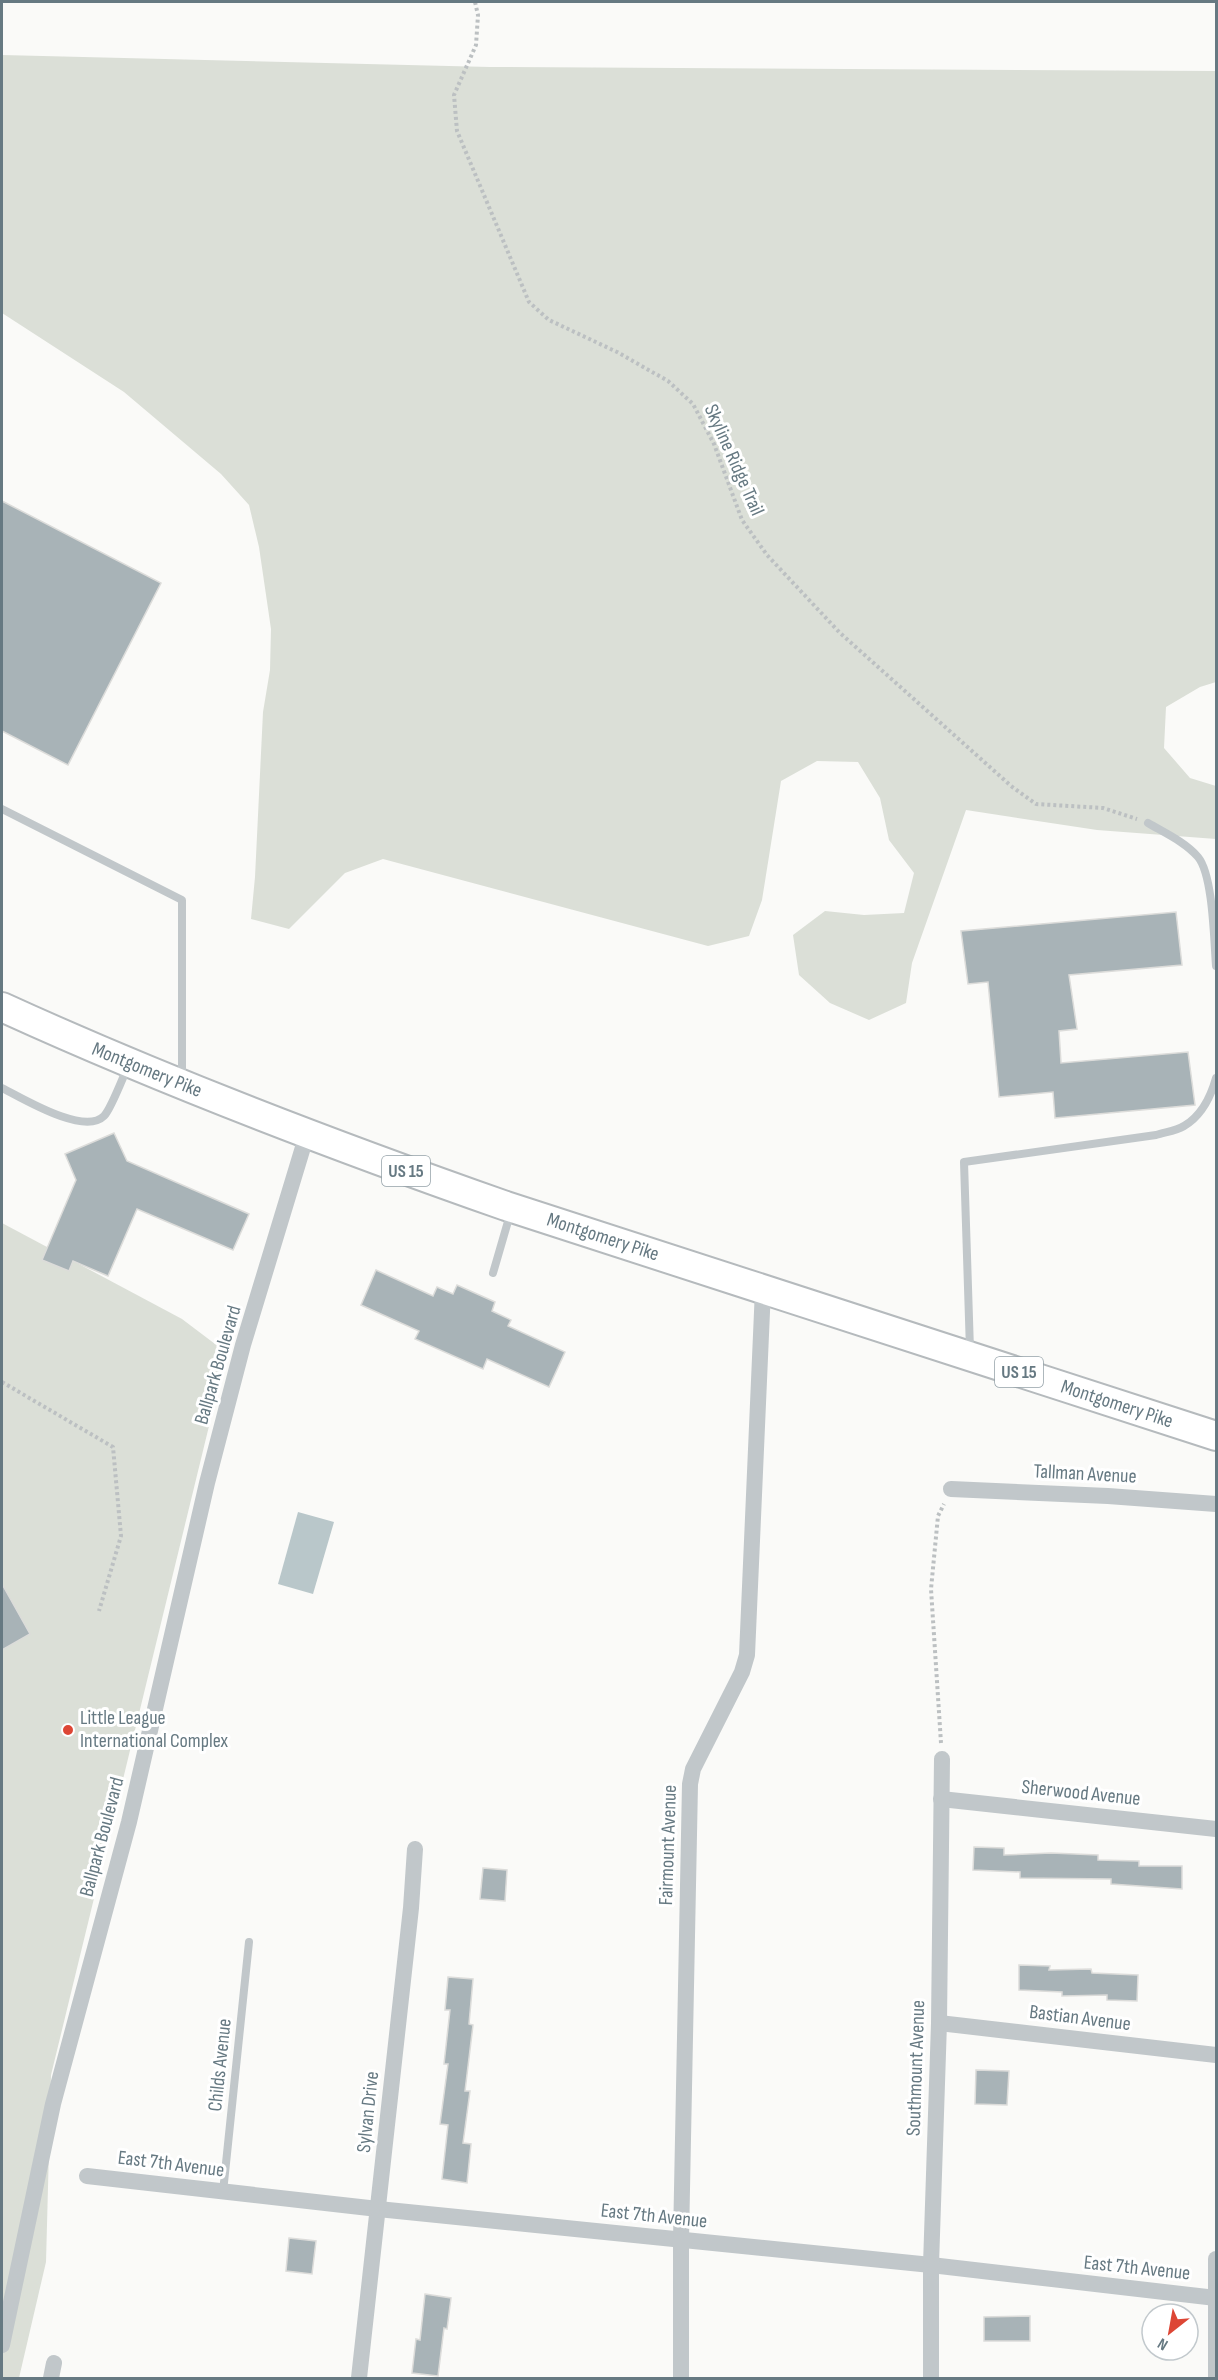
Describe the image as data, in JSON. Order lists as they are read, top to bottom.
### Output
{
  "streets": {
    "highway": ["Montgomery Pike", "US 15"],
    "street": [
      "Ballpark Boulevard",
      "Tallman Avenue",
      "Sherwood Avenue",
      "Fairmount Avenue",
      "Bastian Avenue",
      "Southmount Avenue",
      "Sylvan Drive",
      "East 7th Avenue"
    ],
    "lane": ["Childs Avenue"],
    "path": ["Skyline Ridge Trail"]
  },
  "crossings": [
    ["Montgomery Pike", "Ballpark Boulevard"],
    ["Montgomery Pike", "Fairmount Avenue"],
    ["Sherwood Avenue", "Southmount Avenue"],
    ["Fairmount Avenue", "East 7th Avenue"],
    ["Bastian Avenue", "Southmount Avenue"],
    ["Childs Avenue", "East 7th Avenue"],
    ["Southmount Avenue", "East 7th Avenue"],
    ["Sylvan Drive", "East 7th Avenue"]
  ],
  "places": ["Little League International Complex"],
  "north": "bottom left"
}
